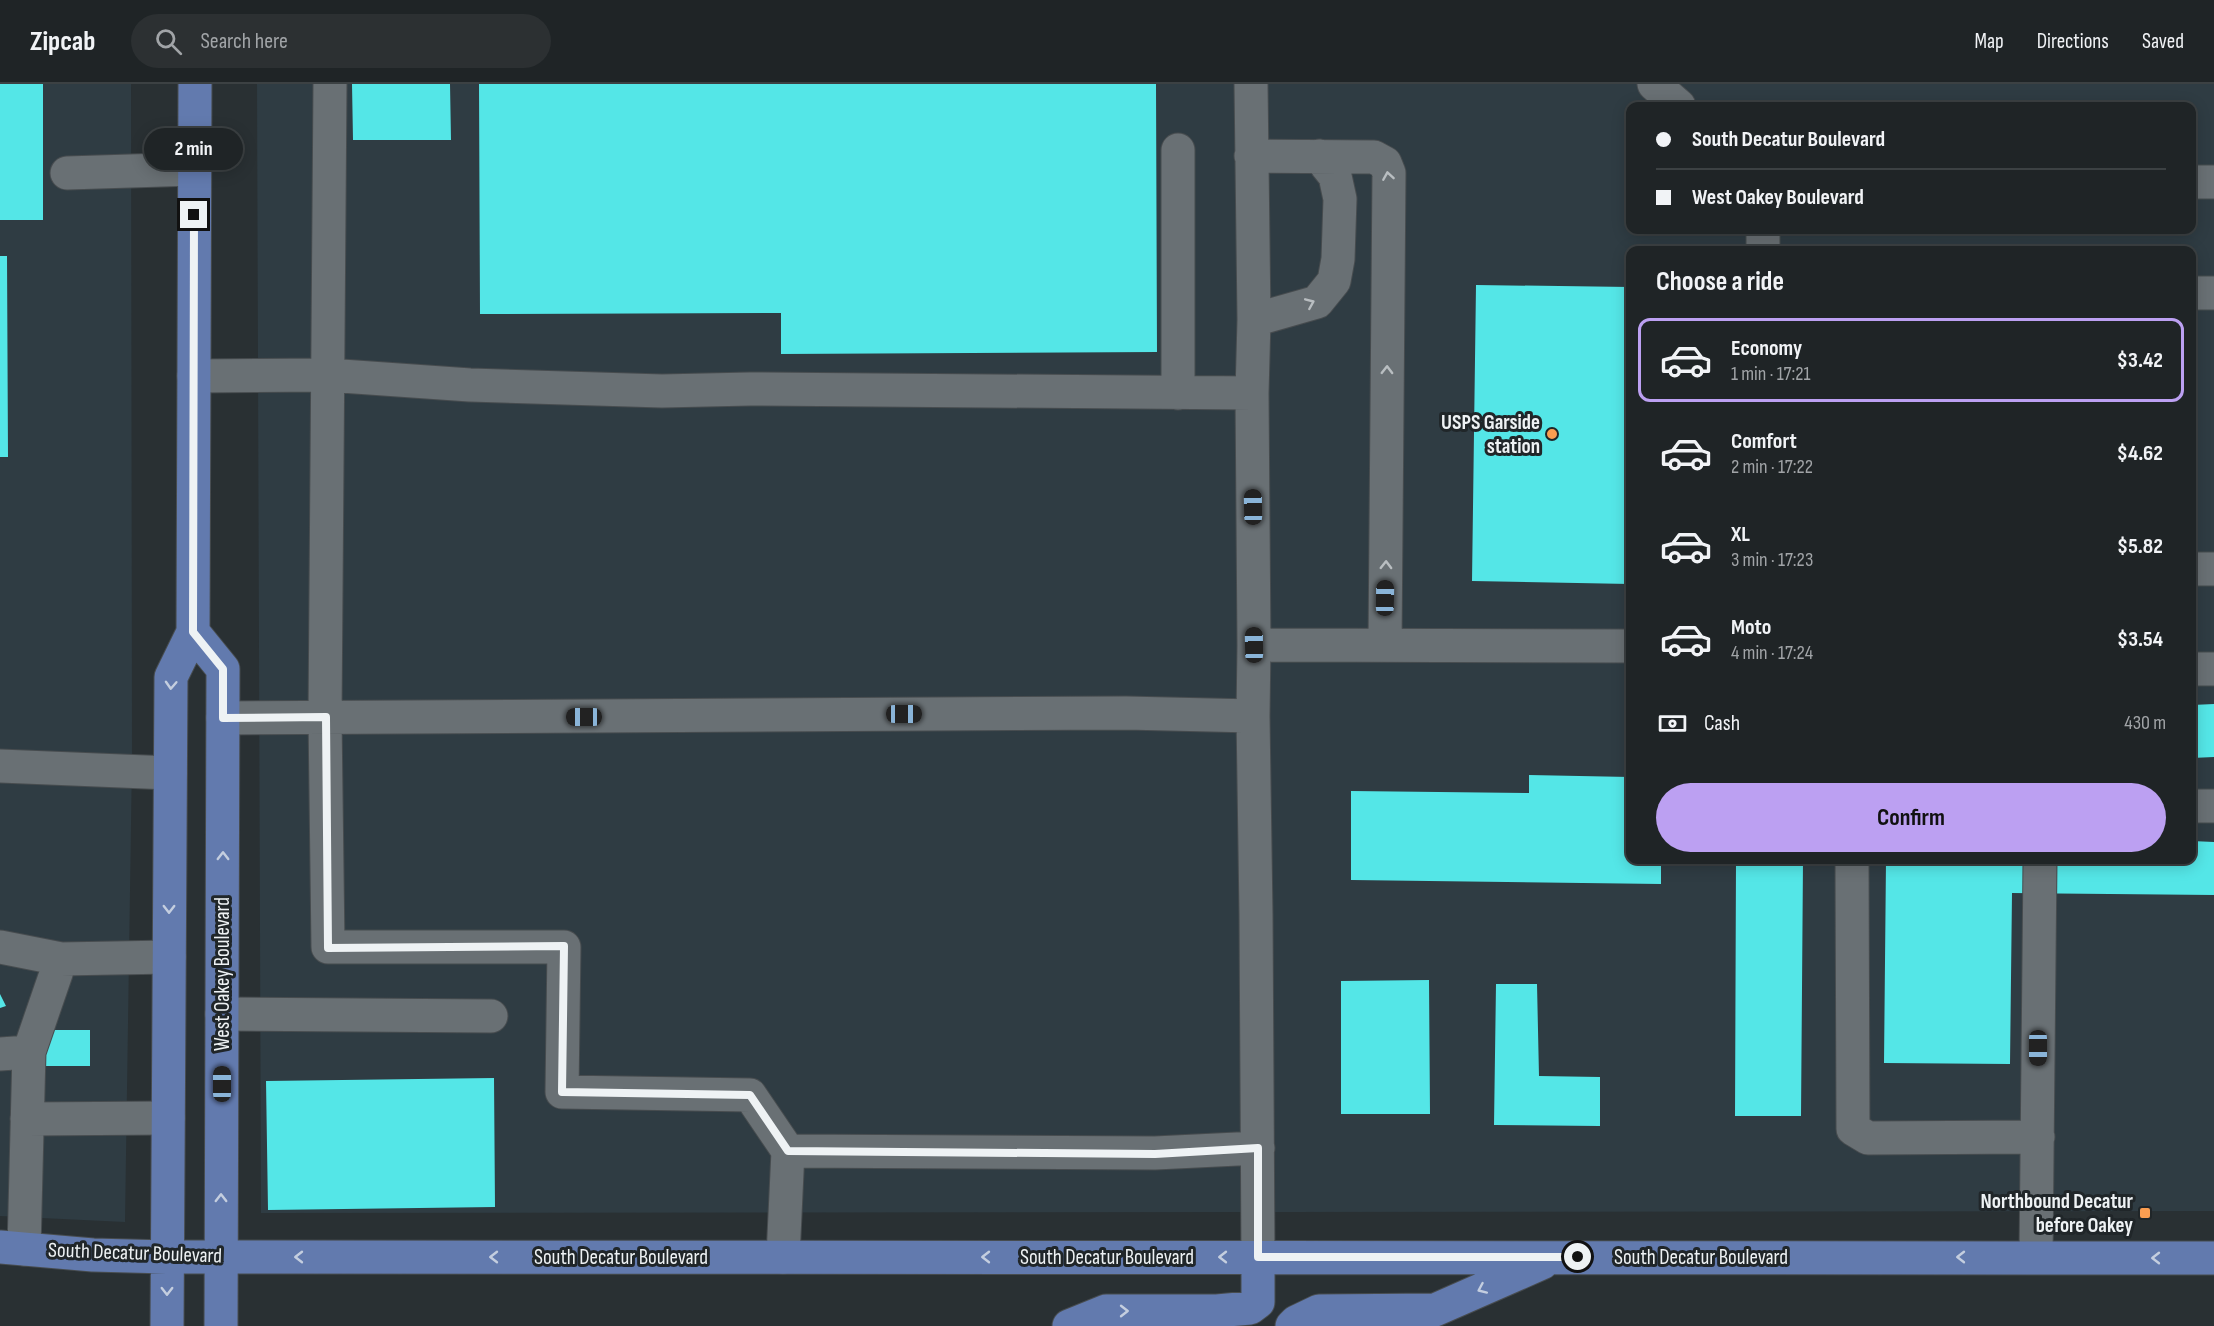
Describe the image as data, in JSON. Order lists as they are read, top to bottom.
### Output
{
  "streets": {
    "main road": ["West Oakey Boulevard", "South Decatur Boulevard"]
  },
  "crossings": [
    ["West Oakey Boulevard", "South Decatur Boulevard"]
  ],
  "one_way": ["South Decatur Boulevard"],
  "places": {
    "other": ["USPS Garside station"],
    "transit": ["Northbound Decatur before Oakey"]
  },
  "page": {
    "header": "Zipcab",
    "search": "Search here",
    "nav": ["Map", "Directions", "Saved"],
    "banner": ["South Decatur Boulevard", "West Oakey Boulevard"],
    "bubble": "2 min",
    "heading": "Choose a ride",
    "list": [
      {
        "name": "Economy",
        "note": "1 min · 17:21",
        "value": "$3.42"
      },
      {
        "name": "Comfort",
        "note": "2 min · 17:22",
        "value": "$4.62"
      },
      {
        "name": "XL",
        "note": "3 min · 17:23",
        "value": "$5.82"
      },
      {
        "name": "Moto",
        "note": "4 min · 17:24",
        "value": "$3.54"
      }
    ],
    "pay": ["Cash", "430 m"],
    "buttons": "Confirm"
  }
}
